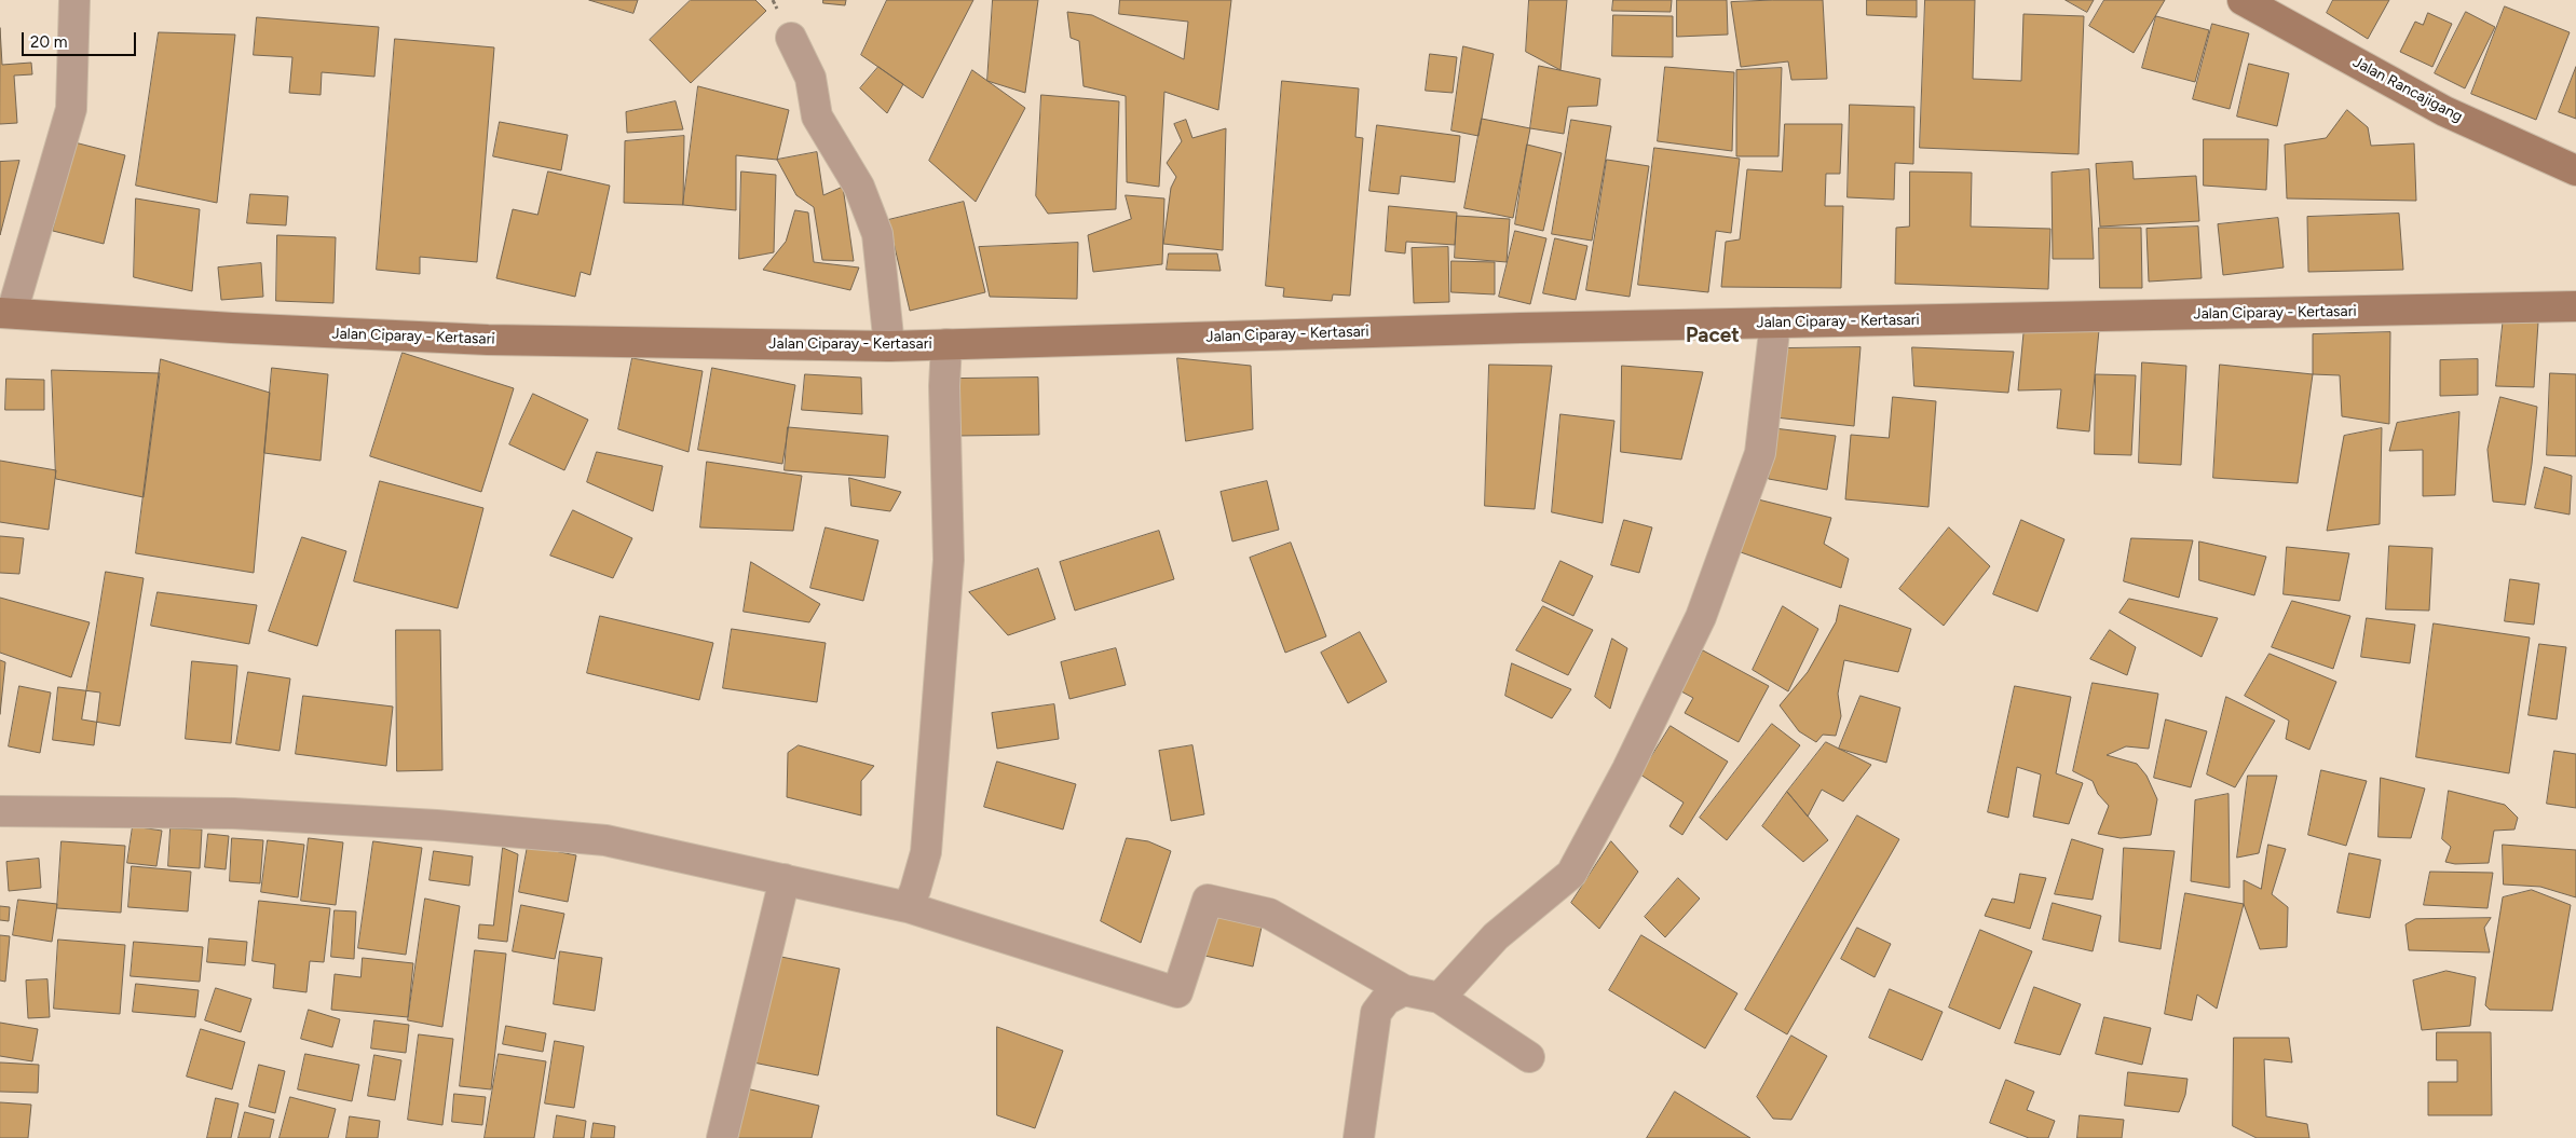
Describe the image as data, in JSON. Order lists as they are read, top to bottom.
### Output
{
  "streets": {
    "main road": ["Jalan Rancajigang", "Jalan Ciparay - Kertasari"]
  },
  "districts": ["Pacet"],
  "scale_bar": "20 m"
}
